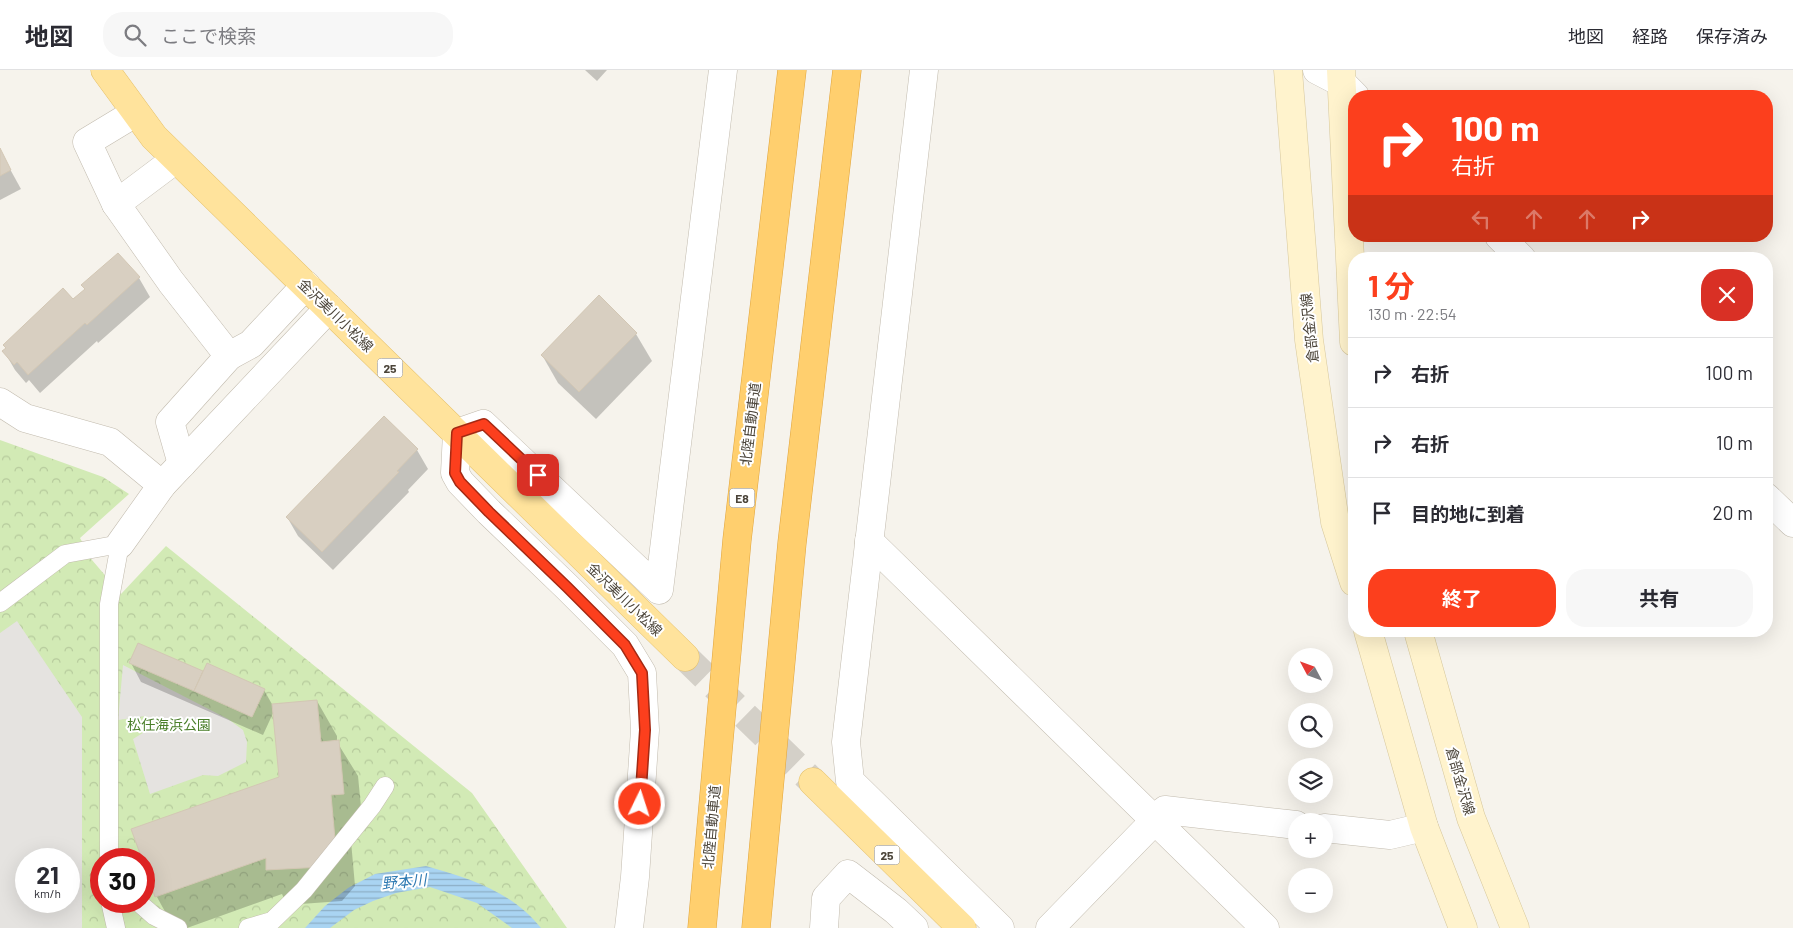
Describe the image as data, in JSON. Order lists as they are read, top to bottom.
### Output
{
  "streets": {
    "highway": ["北陸自動車道", "E8"],
    "main road": ["金沢美川小松線", "倉部金沢線", "25"]
  },
  "water": ["野本川"],
  "parks": ["松任海浜公園"],
  "north": "top left",
  "page": {
    "header": "地図",
    "search": "ここで検索",
    "nav": ["地図", "経路", "保存済み"],
    "turn": ["100 m", "右折"],
    "heading": ["1 分", "130 m · 22:54"],
    "list": [
      {
        "name": "右折",
        "value": "100 m"
      },
      {
        "name": "右折",
        "value": "10 m"
      },
      {
        "name": "目的地に到着",
        "value": "20 m"
      }
    ],
    "buttons": ["終了", "共有"],
    "map_buttons": ["+", "−"],
    "speed": "21 km/h",
    "limit": "30"
  }
}
